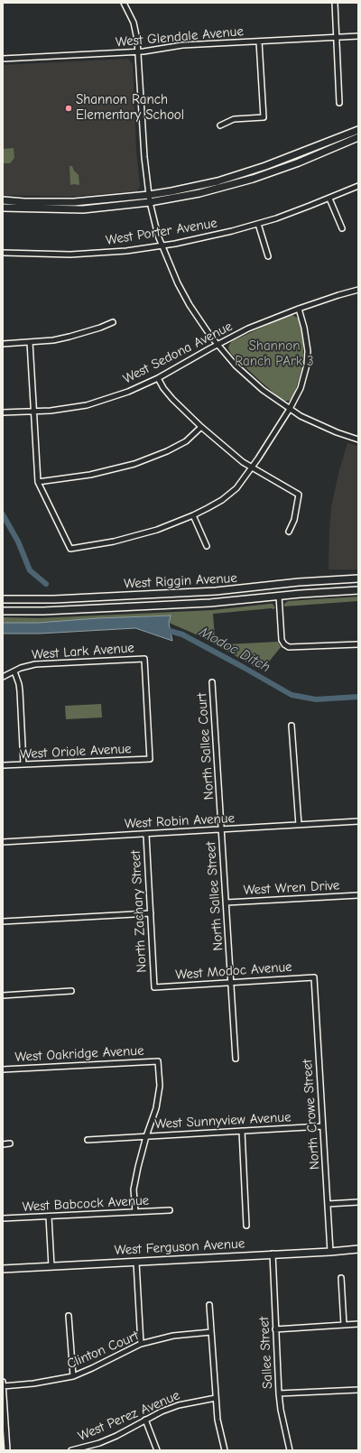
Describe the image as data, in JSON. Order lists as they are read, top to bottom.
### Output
{
  "streets": {
    "street": [
      "West Glendale Avenue",
      "West Porter Avenue",
      "West Sedona Avenue",
      "West Riggin Avenue",
      "West Lark Avenue",
      "North Sallee Court",
      "West Oriole Avenue",
      "West Robin Avenue",
      "West Wren Drive",
      "North Sallee Street",
      "North Zachary Street",
      "West Modoc Avenue",
      "West Oakridge Avenue",
      "North Crowe Street",
      "West Sunnyview Avenue",
      "West Babcock Avenue",
      "West Ferguson Avenue",
      "Clinton Court",
      "Sallee Street",
      "West Perez Avenue"
    ]
  },
  "crossings": [
    ["West Lark Avenue", "West Oriole Avenue"],
    ["North Sallee Court", "West Robin Avenue"],
    ["North Sallee Court", "North Sallee Street"],
    ["West Robin Avenue", "North Sallee Street"],
    ["West Robin Avenue", "North Zachary Street"],
    ["West Wren Drive", "North Sallee Street"],
    ["North Sallee Street", "West Modoc Avenue"],
    ["North Zachary Street", "West Modoc Avenue"],
    ["West Modoc Avenue", "North Crowe Street"],
    ["West Oakridge Avenue", "West Sunnyview Avenue"],
    ["North Crowe Street", "West Sunnyview Avenue"],
    ["North Crowe Street", "West Ferguson Avenue"],
    ["West Ferguson Avenue", "Sallee Street"]
  ],
  "water": ["Modoc Ditch"],
  "parks": ["Shannon Ranch PArk 3"],
  "places": ["Shannon Ranch Elementary School"]
}
